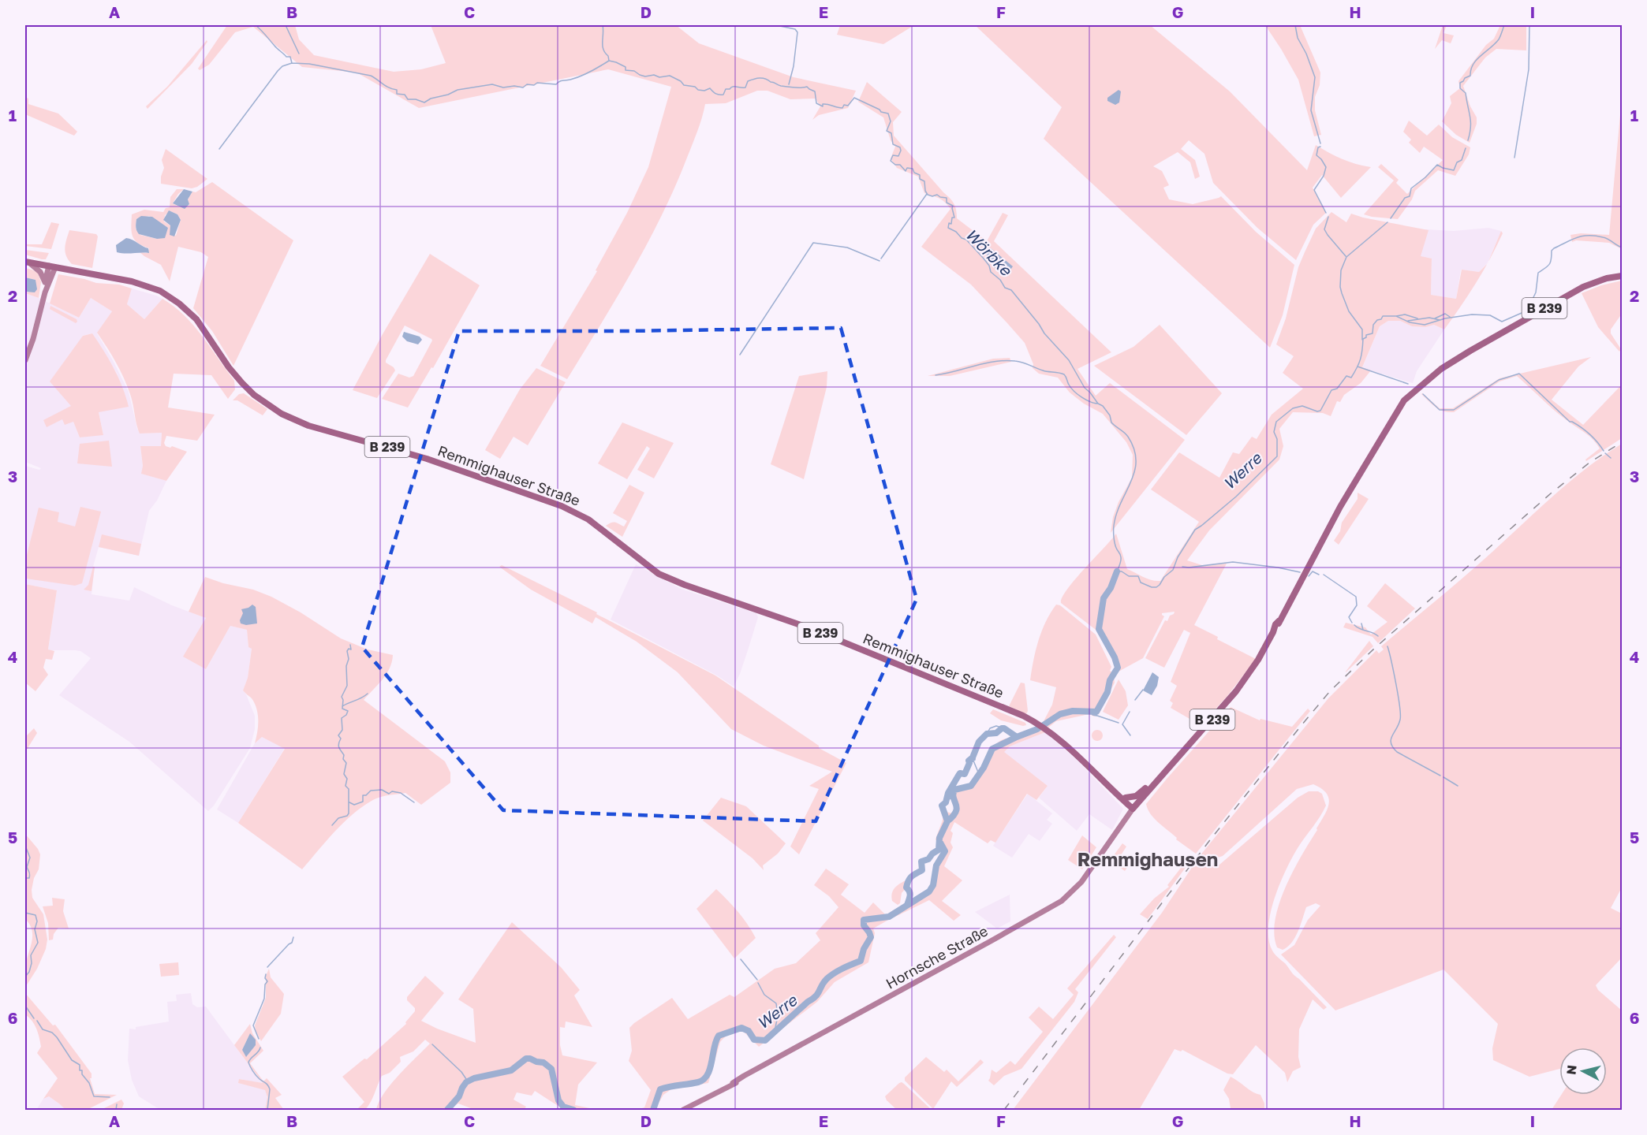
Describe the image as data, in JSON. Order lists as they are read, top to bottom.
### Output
{
  "streets": {
    "main road": ["B 239", "Remmighauser Straße", "Hornsche Straße"]
  },
  "crossings": [
    ["B 239", "Remmighauser Straße"],
    ["B 239", "Hornsche Straße"],
    ["Remmighauser Straße", "Hornsche Straße"]
  ],
  "districts": ["Remmighausen"],
  "water": ["Wörbke", "Werre"],
  "north": "left",
  "grid": {
    "columns": [
      "A",
      "B",
      "C",
      "D",
      "E",
      "F",
      "G",
      "H",
      "I"
    ],
    "rows": [
      "1",
      "2",
      "3",
      "4",
      "5",
      "6"
    ]
  }
}
